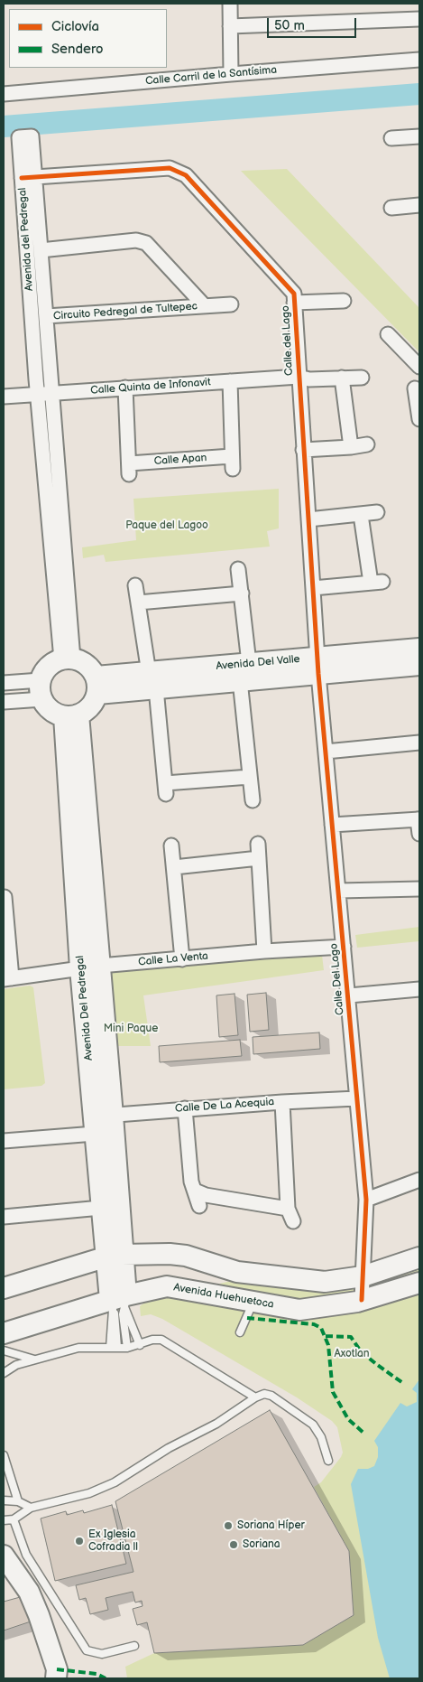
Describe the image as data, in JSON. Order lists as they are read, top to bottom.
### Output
{
  "streets": {
    "street": [
      "Calle Carril de la Santísima",
      "Avenida del Pedregal",
      "Circuito Pedregal de Tultepec",
      "Calle del Lago",
      "Calle Quinta de Infonavit",
      "Calle Apan",
      "Avenida Del Valle",
      "Calle La Venta",
      "Calle Del Lago",
      "Avenida Del Pedregal",
      "Calle De La Acequia",
      "Avenida Huehuetoca"
    ]
  },
  "crossings": [
    ["Avenida del Pedregal", "Circuito Pedregal de Tultepec"],
    ["Avenida del Pedregal", "Calle del Lago"],
    ["Avenida del Pedregal", "Calle Quinta de Infonavit"],
    ["Avenida del Pedregal", "Avenida Del Valle"],
    ["Avenida del Pedregal", "Avenida Del Pedregal"],
    ["Calle del Lago", "Calle Quinta de Infonavit"],
    ["Calle del Lago", "Avenida Del Valle"],
    ["Calle del Lago", "Calle Del Lago"],
    ["Calle Quinta de Infonavit", "Calle Apan"],
    ["Avenida Del Valle", "Calle Del Lago"],
    ["Avenida Del Valle", "Avenida Del Pedregal"],
    ["Calle La Venta", "Calle Del Lago"],
    ["Calle La Venta", "Avenida Del Pedregal"],
    ["Calle Del Lago", "Calle De La Acequia"],
    ["Calle Del Lago", "Avenida Huehuetoca"],
    ["Avenida Del Pedregal", "Calle De La Acequia"],
    ["Avenida Del Pedregal", "Avenida Huehuetoca"]
  ],
  "parks": ["Paque del Lagoo", "Mini Paque", "Axotlan"],
  "places": ["Soriana Híper", "Ex Iglesia Cofradia ll", "Soriana"],
  "legend": ["Ciclovía", "Sendero"],
  "scale_bar": "50 m"
}
